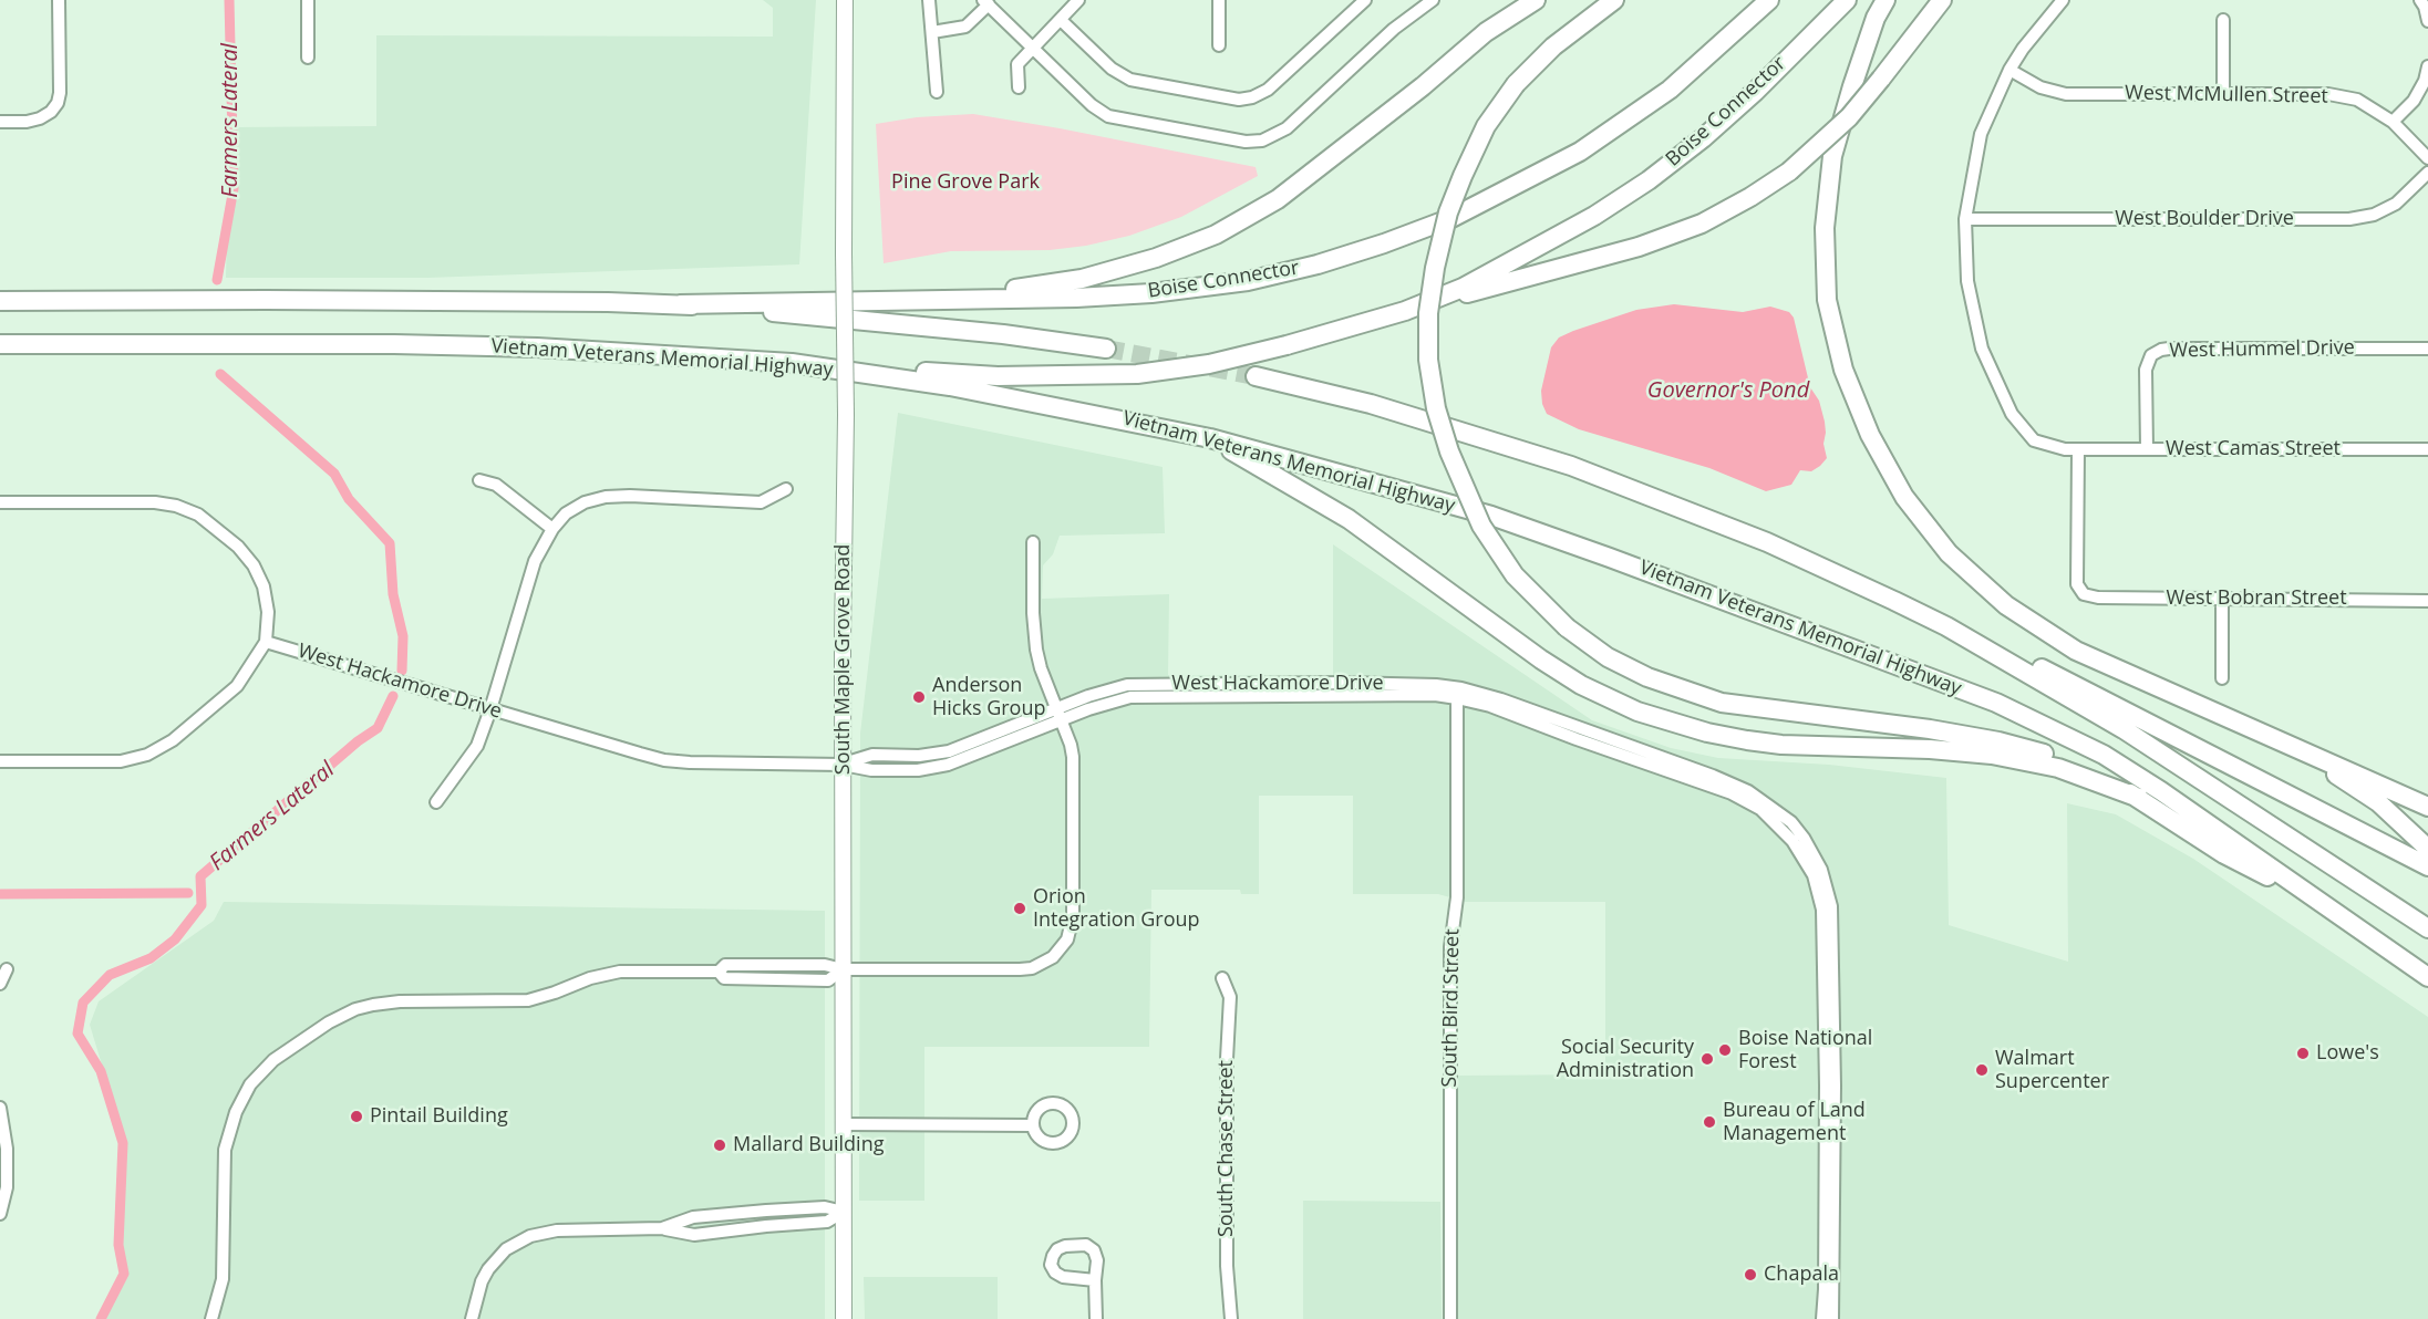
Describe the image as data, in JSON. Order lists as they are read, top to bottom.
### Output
{
  "streets": {
    "highway": ["Boise Connector", "Vietnam Veterans Memorial Highway"],
    "main road": ["South Maple Grove Road"],
    "street": [
      "West McMullen Street",
      "West Boulder Drive",
      "West Hummel Drive",
      "West Camas Street",
      "West Bobran Street",
      "West Hackamore Drive",
      "South Bird Street",
      "South Chase Street"
    ]
  },
  "crossings": [
    ["West McMullen Street", "West Camas Street"],
    ["Boise Connector", "Vietnam Veterans Memorial Highway"],
    ["West Boulder Drive", "West Camas Street"],
    ["West Hummel Drive", "West Camas Street"],
    ["West Camas Street", "West Bobran Street"],
    ["South Maple Grove Road", "West Hackamore Drive"],
    ["West Hackamore Drive", "South Bird Street"]
  ],
  "water": ["Farmers Lateral", "Governor's Pond"],
  "parks": ["Pine Grove Park"],
  "places": [
    "Anderson Hicks Group",
    "Orion Integration Group",
    "Boise National Forest",
    "Lowe's",
    "Social Security Administration",
    "Walmart Supercenter",
    "Pintail Building",
    "Bureau of Land Management",
    "Mallard Building",
    "Chapala"
  ]
}
